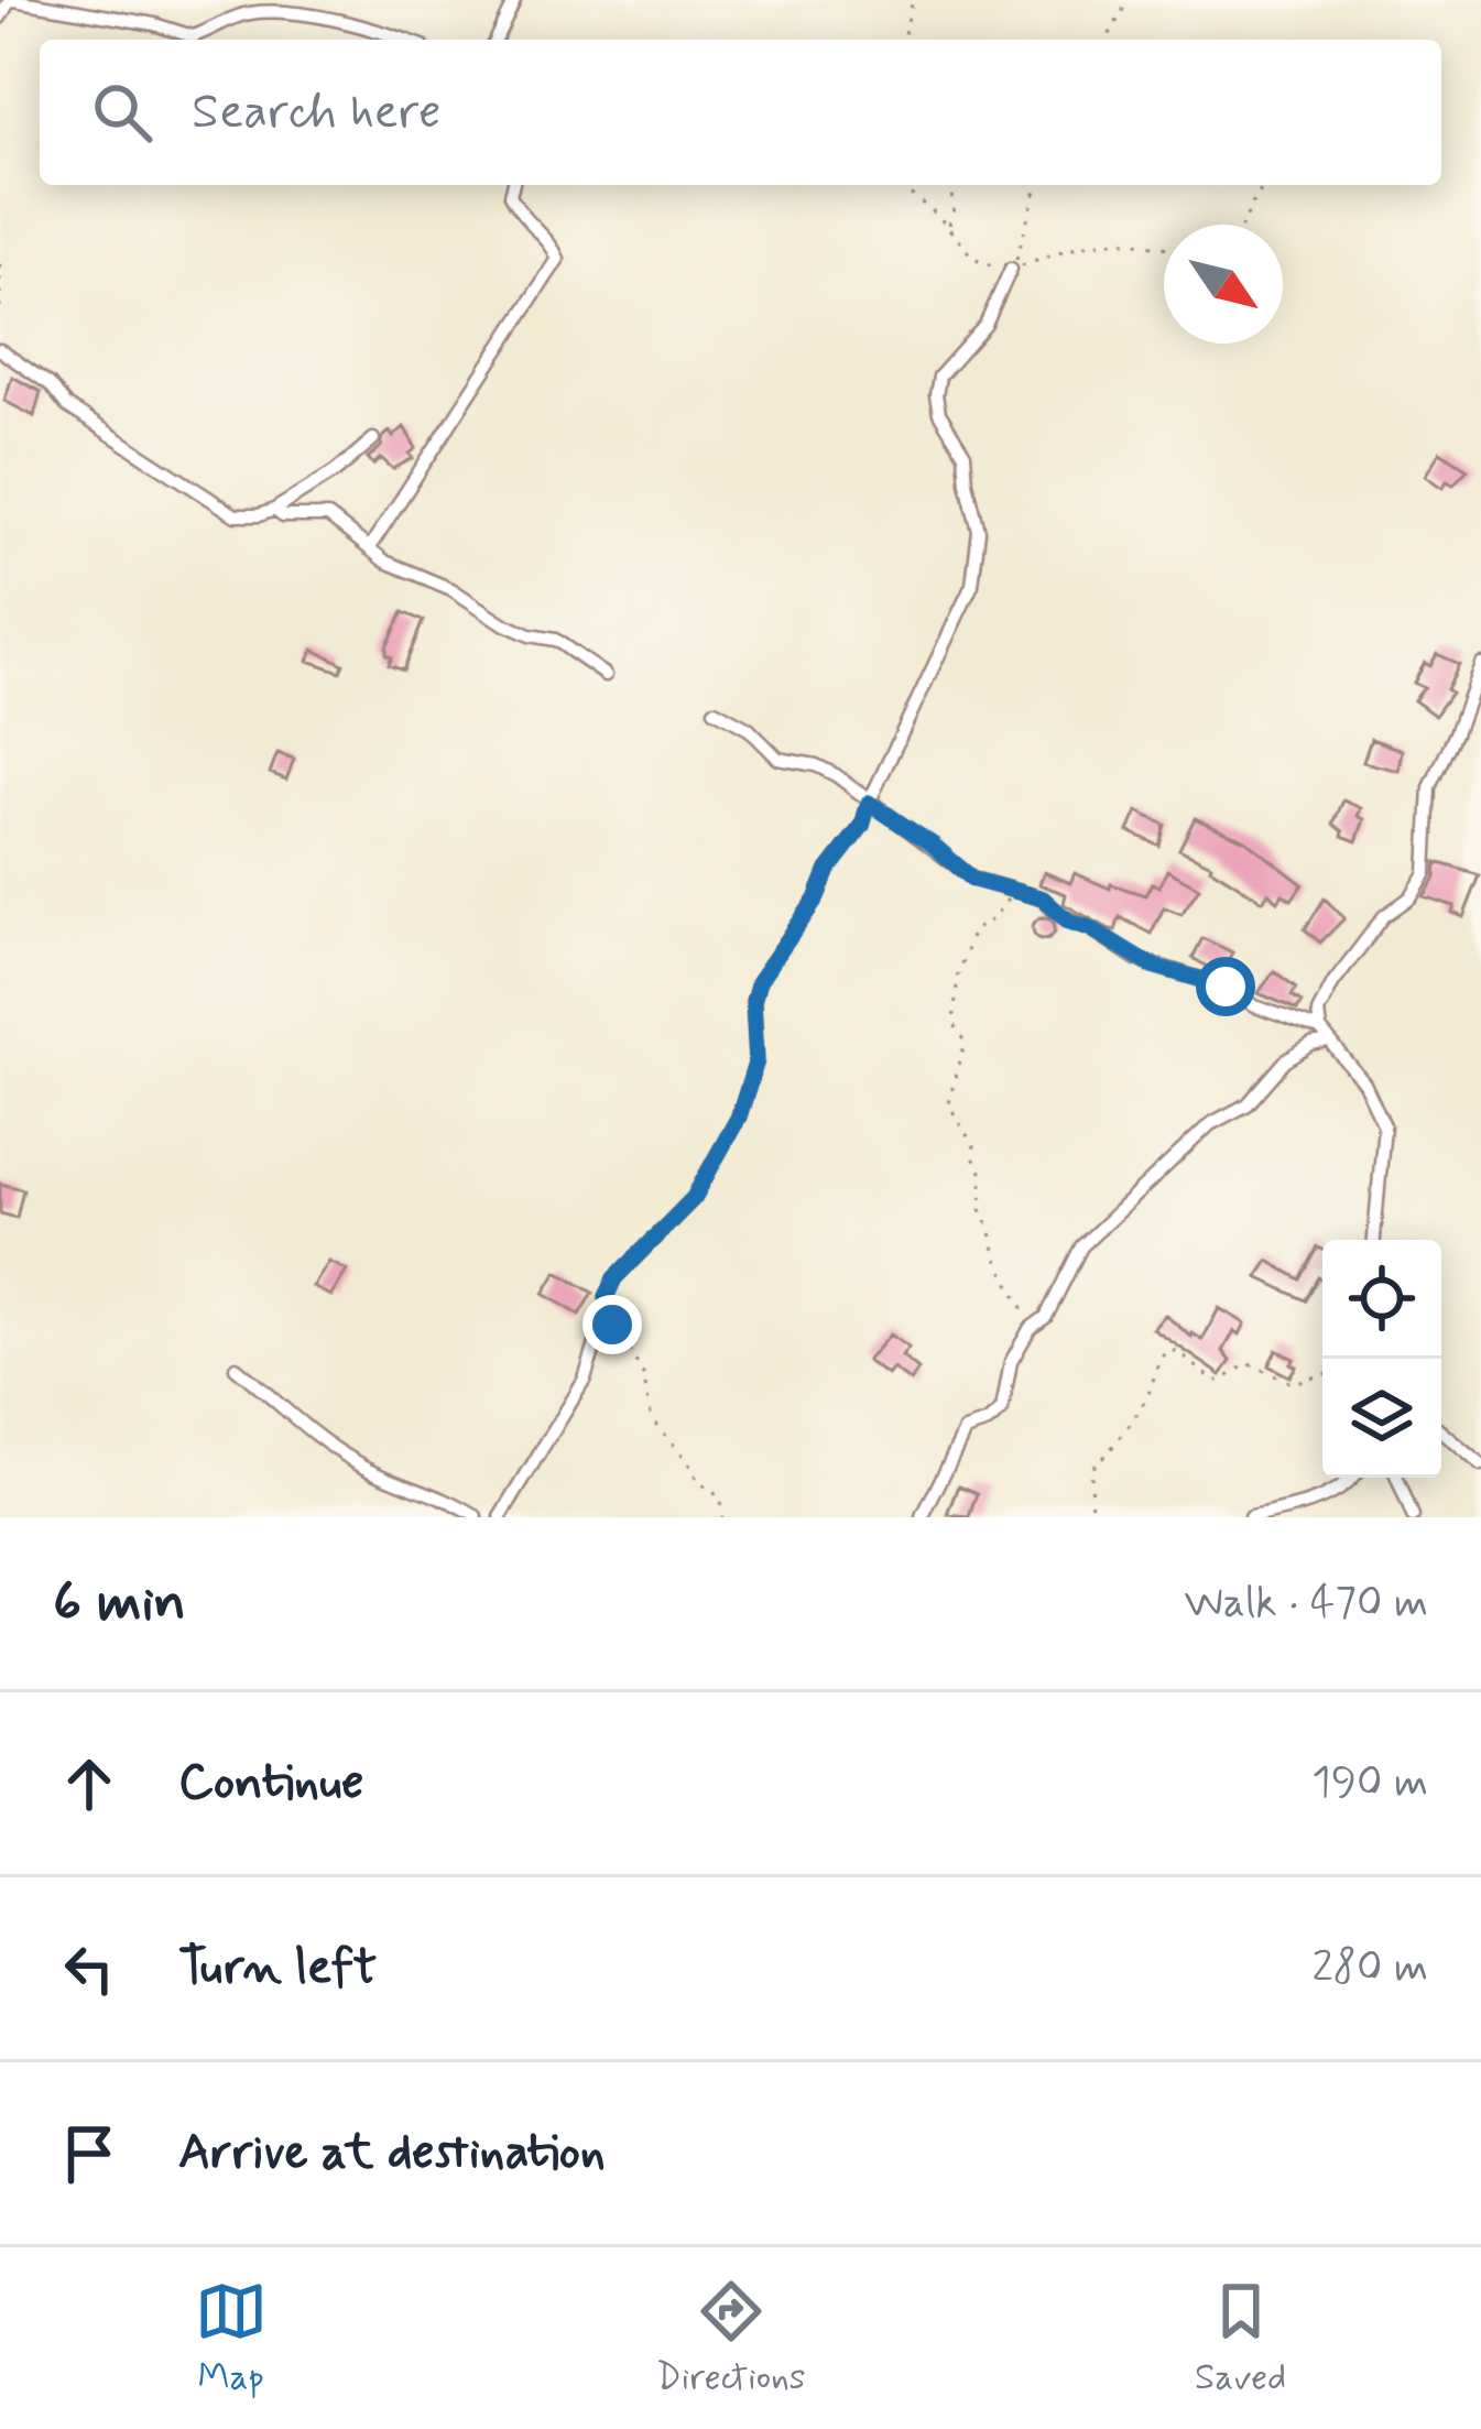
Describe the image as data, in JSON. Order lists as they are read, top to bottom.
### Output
{
  "north": "bottom right",
  "page": {
    "search": "Search here",
    "heading": ["6 min", "Walk · 470 m"],
    "list": [
      ["Continue", "190 m"],
      ["Turn left", "280 m"],
      "Arrive at destination"
    ],
    "nav": ["Map", "Directions", "Saved"]
  }
}
